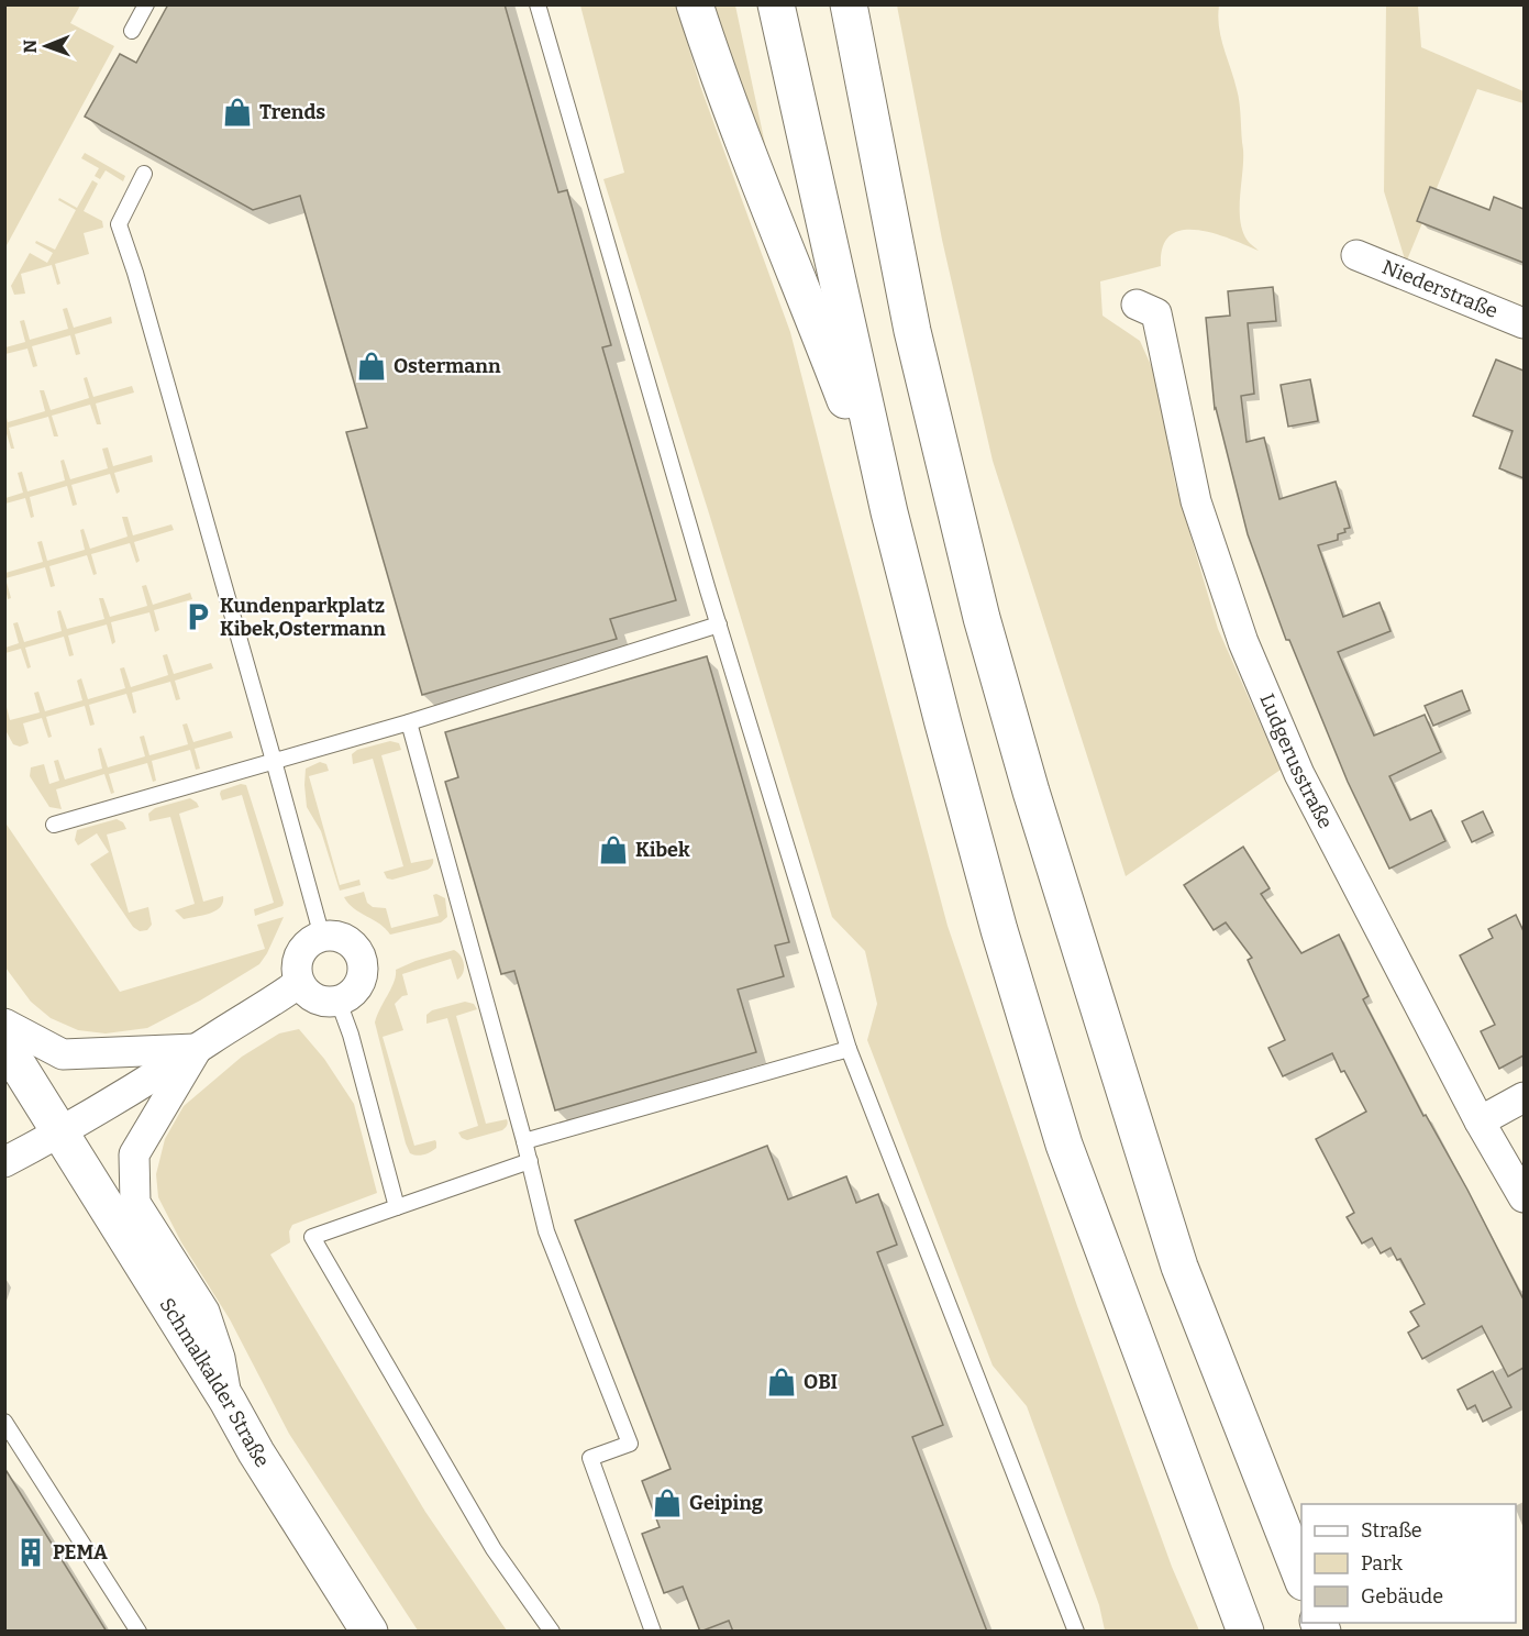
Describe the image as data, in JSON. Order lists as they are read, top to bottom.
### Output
{
  "streets": {
    "main road": ["Schmalkalder Straße"],
    "street": ["Niederstraße", "Ludgerusstraße"]
  },
  "places": {
    "shop": [
      "Trends",
      "Ostermann",
      "Kibek",
      "OBI",
      "Geiping"
    ],
    "parking": ["Kundenparkplatz Kibek,Ostermann"],
    "building": ["PEMA"]
  },
  "legend": ["Straße", "Park", "Gebäude"],
  "north": "left"
}
